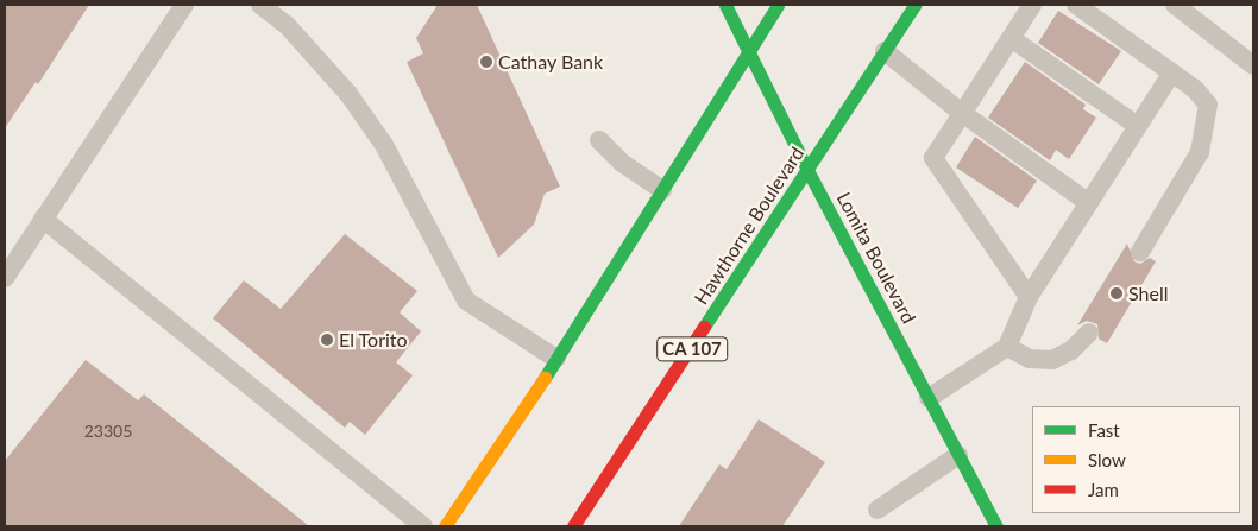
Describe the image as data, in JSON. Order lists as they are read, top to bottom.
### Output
{
  "streets": {
    "main road": ["Hawthorne Boulevard", "Lomita Boulevard", "CA 107"]
  },
  "crossings": [
    ["Hawthorne Boulevard", "Lomita Boulevard"]
  ],
  "places": ["Cathay Bank", "Shell", "El Torito"],
  "house_numbers": ["23305"],
  "legend": ["Fast", "Slow", "Jam"]
}
